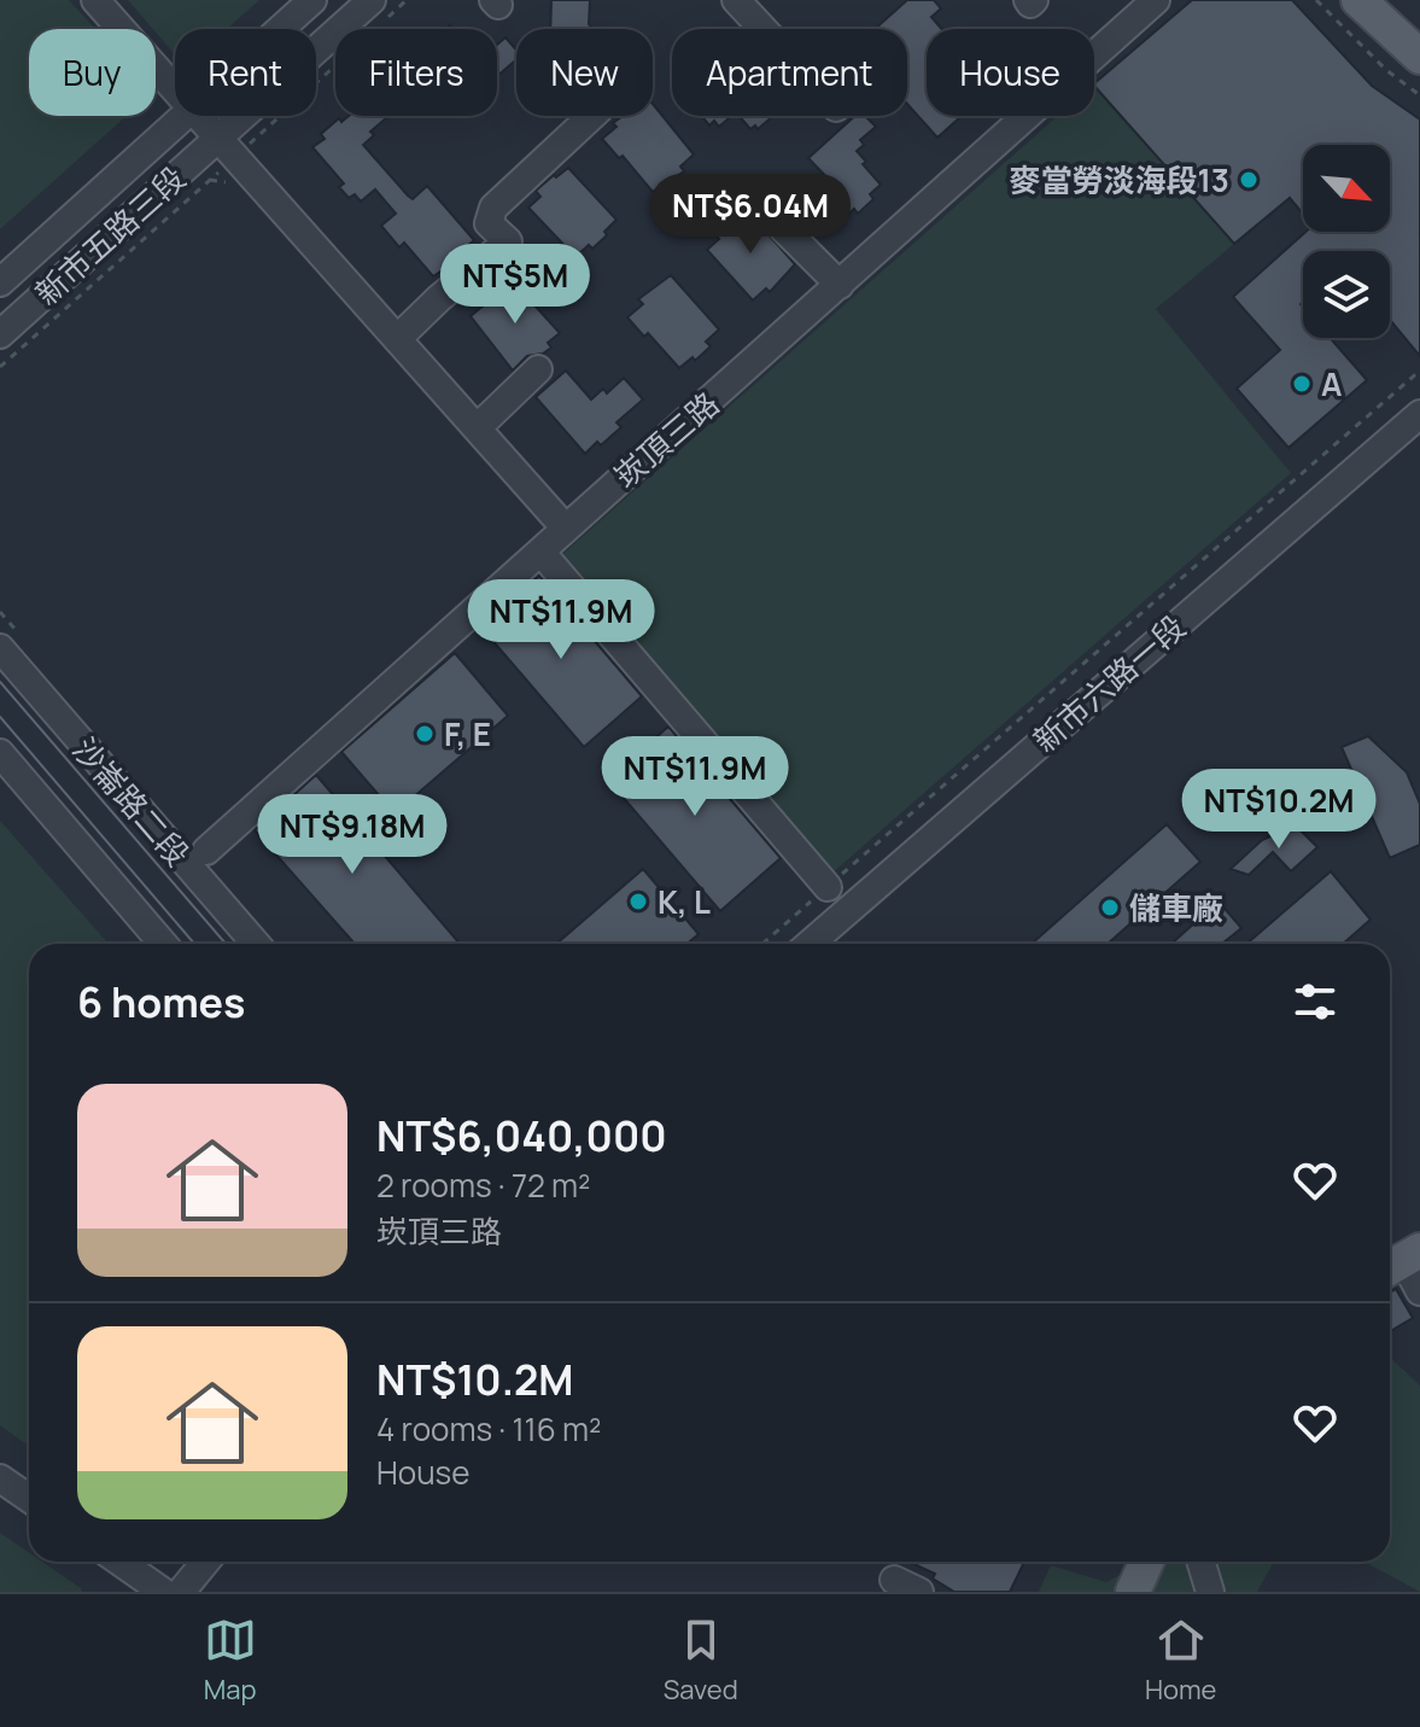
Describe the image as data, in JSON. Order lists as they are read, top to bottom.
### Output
{
  "streets": {
    "street": [
      "新市五路三段",
      "崁頂三路",
      "新市六路一段",
      "沙崙路二段"
    ]
  },
  "places": [
    "麥當勞淡海段13",
    "A",
    "F, E",
    "K, L",
    "儲車廠"
  ],
  "north": "bottom right",
  "page": {
    "chip": [
      "Buy",
      "Rent",
      "Filters",
      "New",
      "Apartment",
      "House"
    ],
    "price": [
      "NT$6.04M",
      "NT$5M",
      "NT$11.9M",
      "NT$11.9M",
      "NT$10.2M",
      "NT$9.18M"
    ],
    "heading": "6 homes",
    "list": [
      {
        "name": "NT$6,040,000",
        "note": "2 rooms · 72 m² · 崁頂三路"
      },
      {
        "name": "NT$10.2M",
        "note": "4 rooms · 116 m² · House"
      }
    ],
    "tabs": ["Map", "Saved", "Home"]
  }
}
